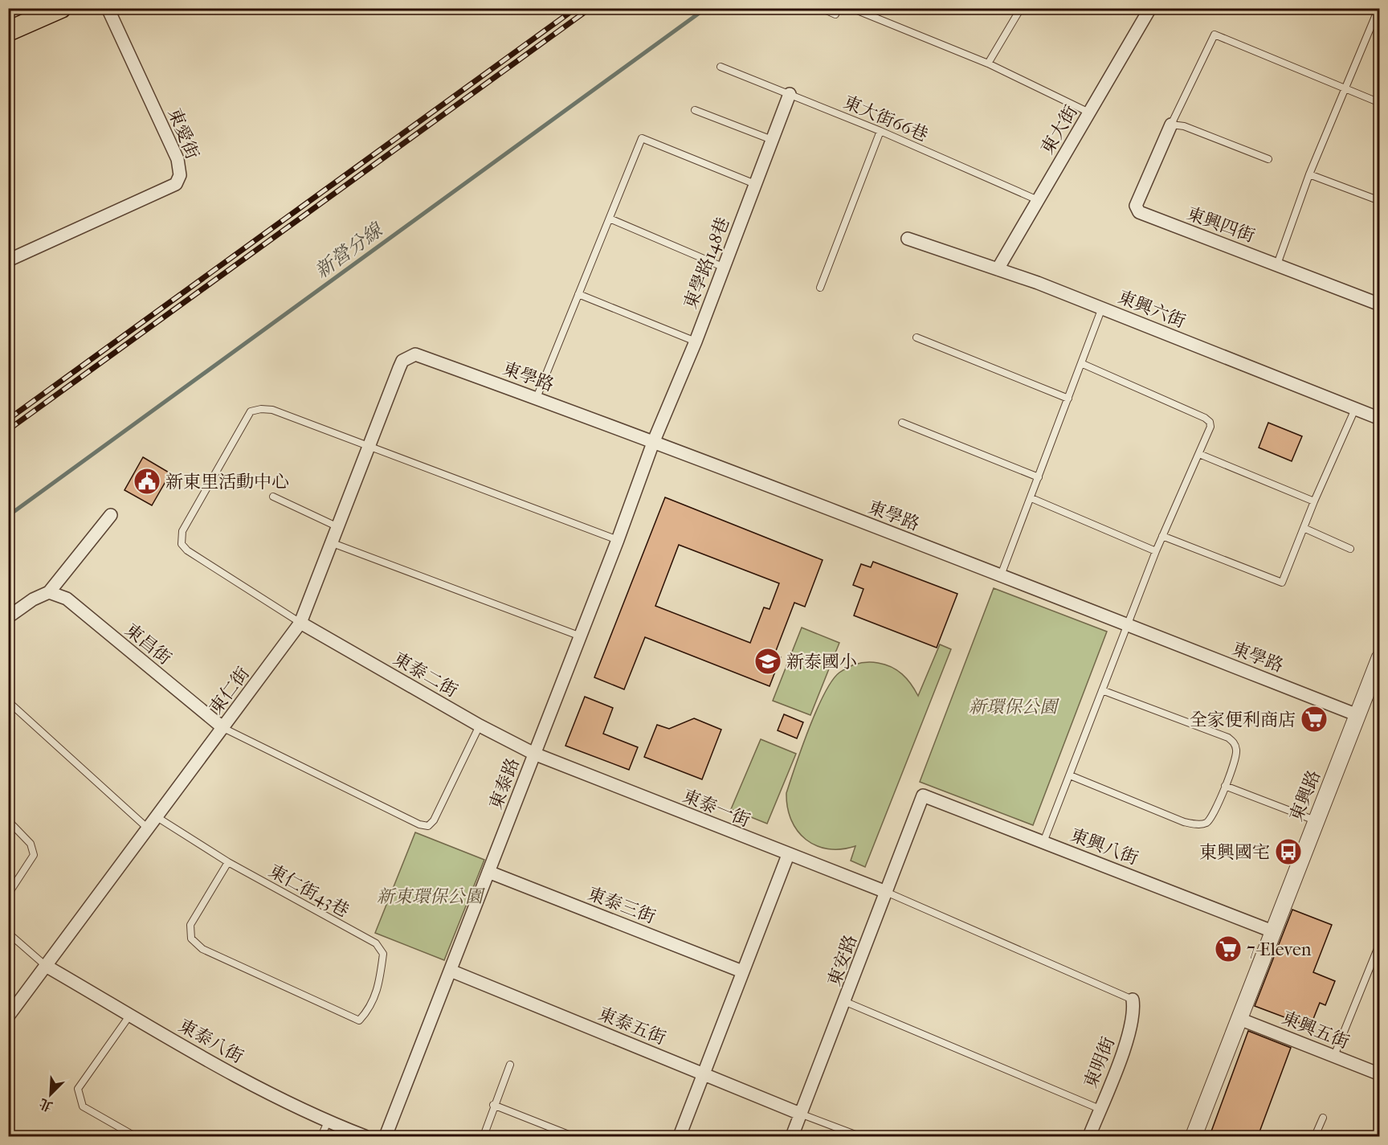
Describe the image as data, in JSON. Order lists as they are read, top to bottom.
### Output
{
  "streets": {
    "street": [
      "東大街",
      "東愛街",
      "東興四街",
      "東學路148巷",
      "東興六街",
      "東學路",
      "東昌街",
      "東泰二街",
      "東仁街",
      "東泰路",
      "東興路",
      "東泰一街",
      "東興八街",
      "東泰三街",
      "東安路",
      "東泰五街",
      "東興五街",
      "東泰八街",
      "東明街"
    ],
    "lane": ["東大街66巷", "東仁街43巷"]
  },
  "crossings": [
    ["東大街66巷", "東大街"],
    ["東大街66巷", "東學路148巷"],
    ["東大街", "東興六街"],
    ["東學路148巷", "東學路"],
    ["東學路148巷", "東泰路"],
    ["東學路", "東仁街"],
    ["東學路", "東泰路"],
    ["東學路", "東興路"],
    ["東昌街", "東仁街"],
    ["東泰二街", "東仁街"],
    ["東泰二街", "東泰路"],
    ["東泰二街", "東泰一街"],
    ["東仁街", "東仁街43巷"],
    ["東仁街", "東泰八街"],
    ["東泰路", "東泰一街"],
    ["東泰路", "東泰三街"],
    ["東泰路", "東泰五街"],
    ["東興路", "東興八街"],
    ["東興路", "東興五街"],
    ["東泰一街", "東安路"],
    ["東興八街", "東安路"],
    ["東安路", "東泰五街"]
  ],
  "water": ["新營分線"],
  "parks": ["新環保公園", "新東環保公園"],
  "places": {
    "public building": ["新東里活動中心"],
    "school or university": ["新泰國小"],
    "supermarket": ["全家便利商店", "7-Eleven"],
    "bus stop": ["東興國宅"]
  },
  "north": "bottom left"
}
